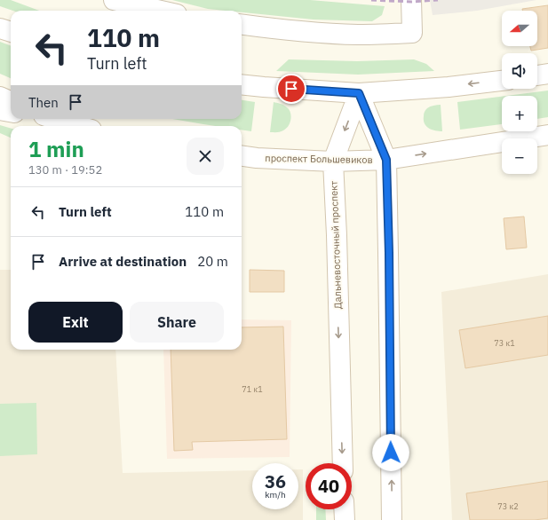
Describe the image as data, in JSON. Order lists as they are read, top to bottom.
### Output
{
  "streets": {
    "street": ["проспект Большевиков", "Дальневосточный проспект"]
  },
  "crossings": [
    ["проспект Большевиков", "Дальневосточный проспект"]
  ],
  "house_numbers": ["73 к1", "71 к1", "73 к2"],
  "north": "left",
  "page": {
    "map_buttons": ["+", "−"],
    "turn": ["110 m", "Turn left"],
    "then": "Then",
    "heading": ["1 min", "130 m · 19:52"],
    "list": [
      {
        "name": "Turn left",
        "value": "110 m"
      },
      {
        "name": "Arrive at destination",
        "value": "20 m"
      }
    ],
    "buttons": ["Exit", "Share"],
    "speed": "36 km/h",
    "limit": "40"
  }
}
